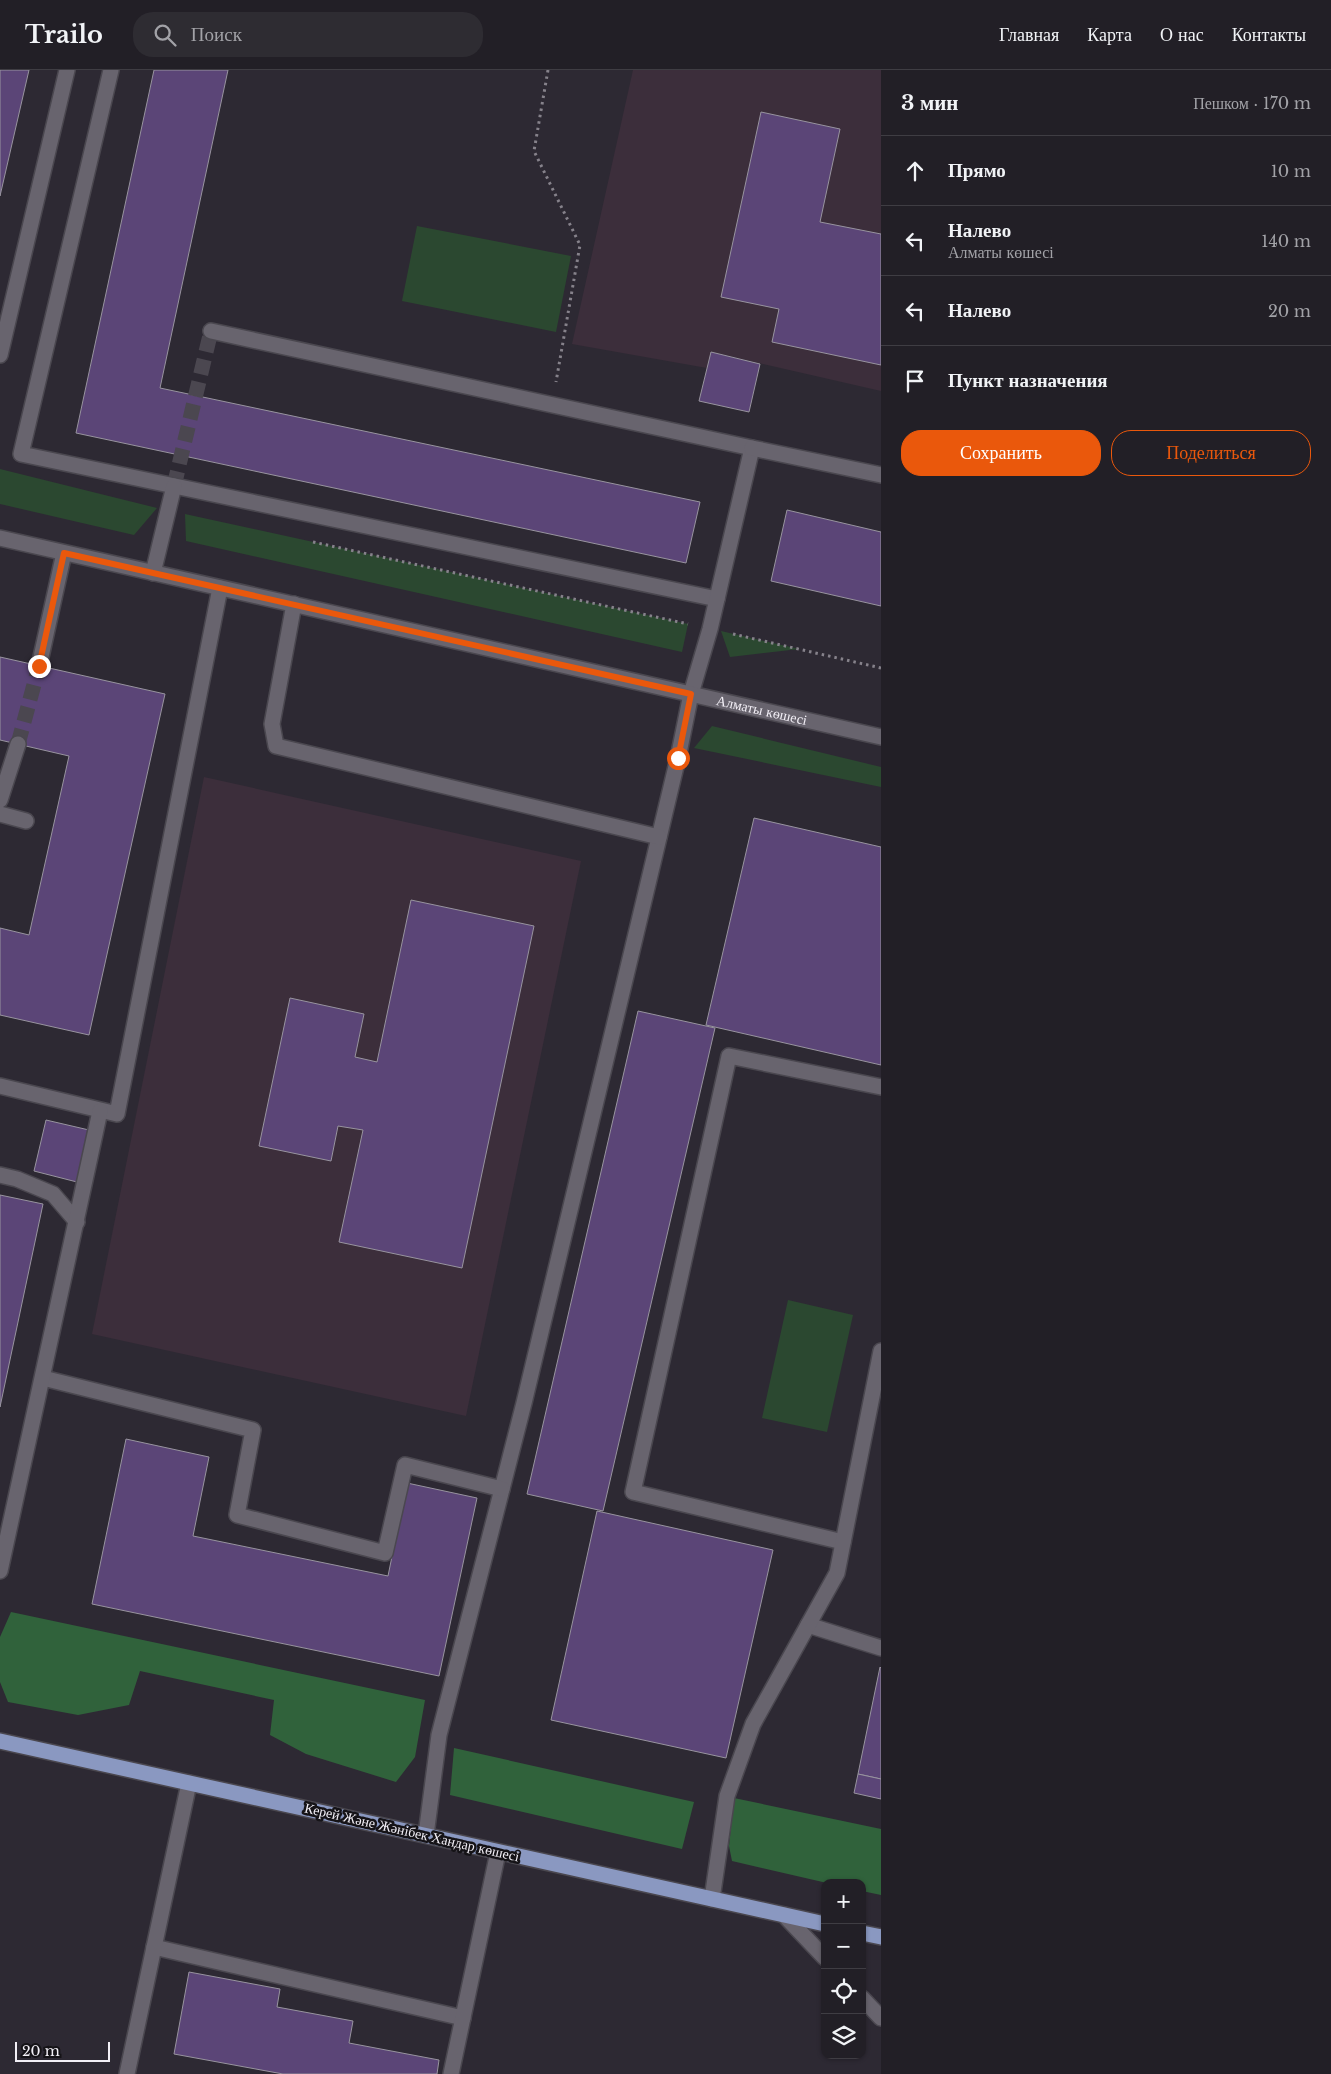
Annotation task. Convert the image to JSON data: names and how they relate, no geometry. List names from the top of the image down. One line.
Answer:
{"streets":{"main road":["Керей Және Жәнібек Хандар көшесі"],"street":["Алматы көшесі"]},"scale_bar":"20 m","page":{"header":"Trailo","search":"Поиск","nav":["Главная","Карта","О нас","Контакты"],"heading":["3 мин","Пешком · 170 m"],"list":[["Прямо","10 m"],["Налево","Алматы көшесі","140 m"],["Налево","20 m"],"Пункт назначения"],"buttons":["Сохранить","Поделиться"],"map_buttons":["+","−"],"scale":"20 m"}}
